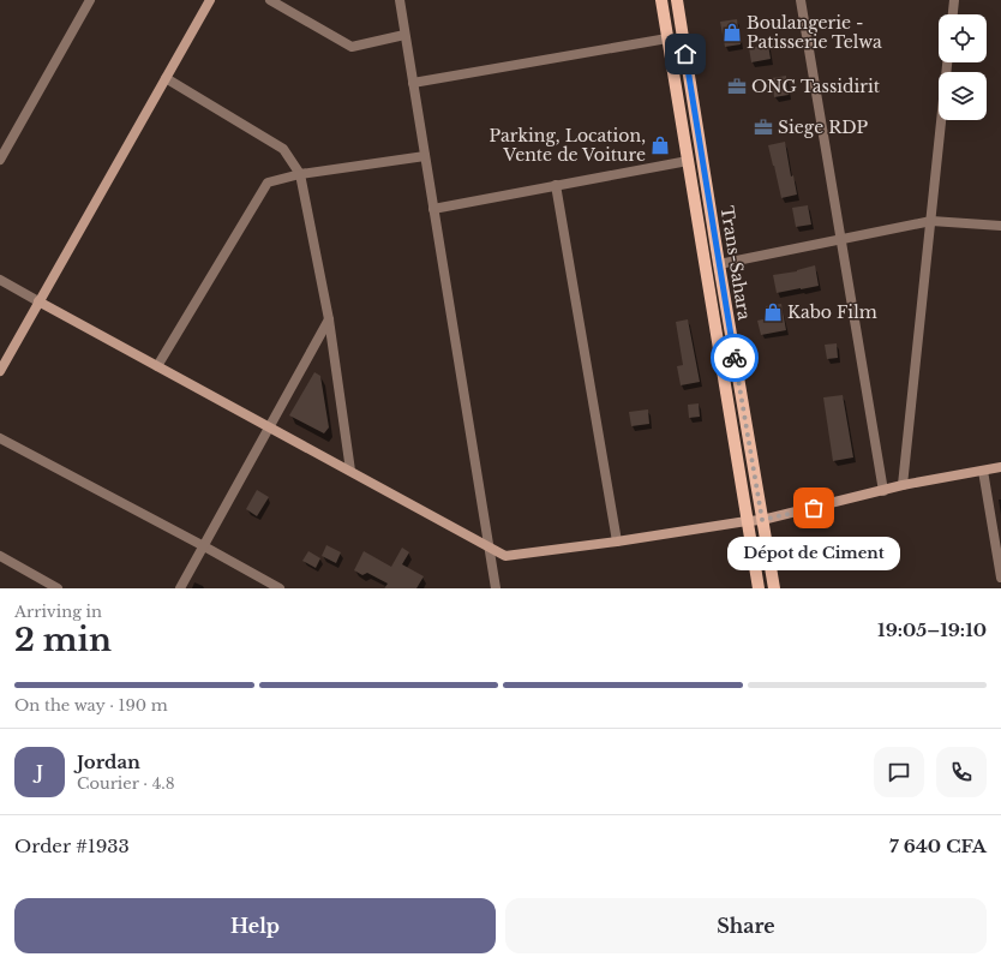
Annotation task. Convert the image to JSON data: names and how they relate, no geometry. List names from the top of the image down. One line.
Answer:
{"streets":{"main road":["Trans-Sahara"]},"places":{"shop":["Boulangerie - Patisserie Telwa","Parking, Location, Vente de Voiture","Kabo Film"],"office":["ONG Tassidirit","Siege RDP"],"other":["Dépot de Ciment"]},"page":{"bubble":"Dépot de Ciment","heading":["2 min","Arriving in","19:05–19:10"],"panel":["Jordan","Courier · 4.8","Order #1933","7 640 CFA"],"bar":"On the way · 190 m","round":"J","buttons":["Help","Share"]}}
